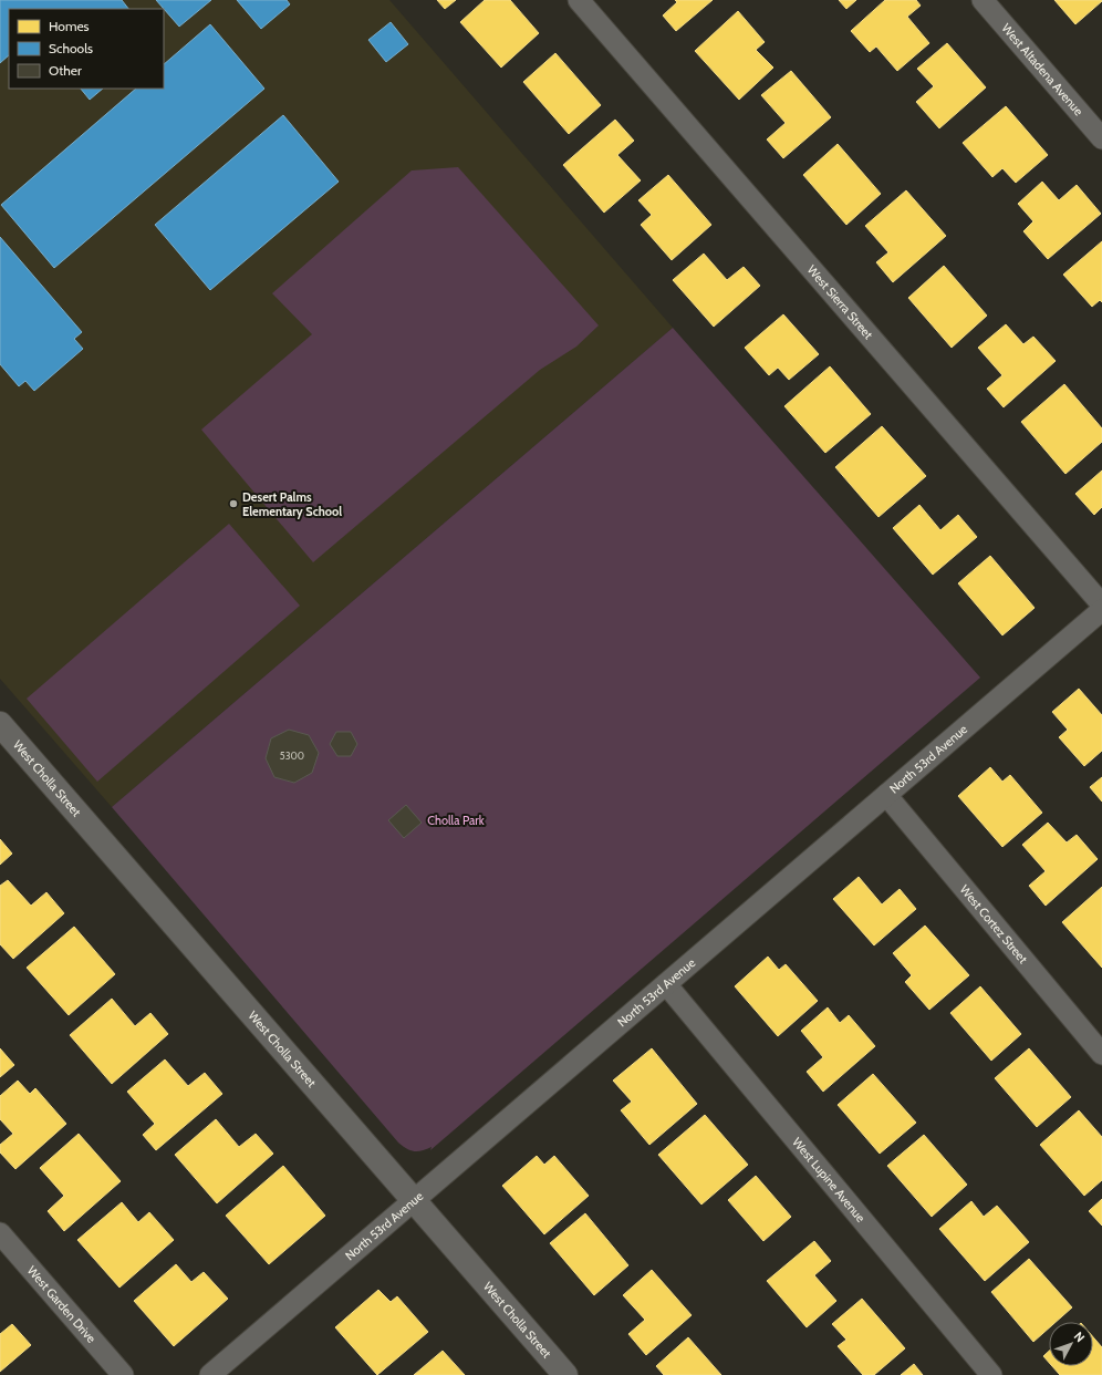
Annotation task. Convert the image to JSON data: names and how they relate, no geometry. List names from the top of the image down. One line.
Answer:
{"streets":{"street":["West Altadena Avenue","West Sierra Street","North 53rd Avenue","West Cholla Street","West Cortez Street","West Lupine Avenue","West Garden Drive"]},"crossings":[["North 53rd Avenue","West Cholla Street"],["North 53rd Avenue","West Cortez Street"],["North 53rd Avenue","West Lupine Avenue"]],"parks":["Cholla Park"],"places":["Desert Palms Elementary School"],"house_numbers":["5300"],"legend":["Homes","Schools","Other"],"north":"top right"}
